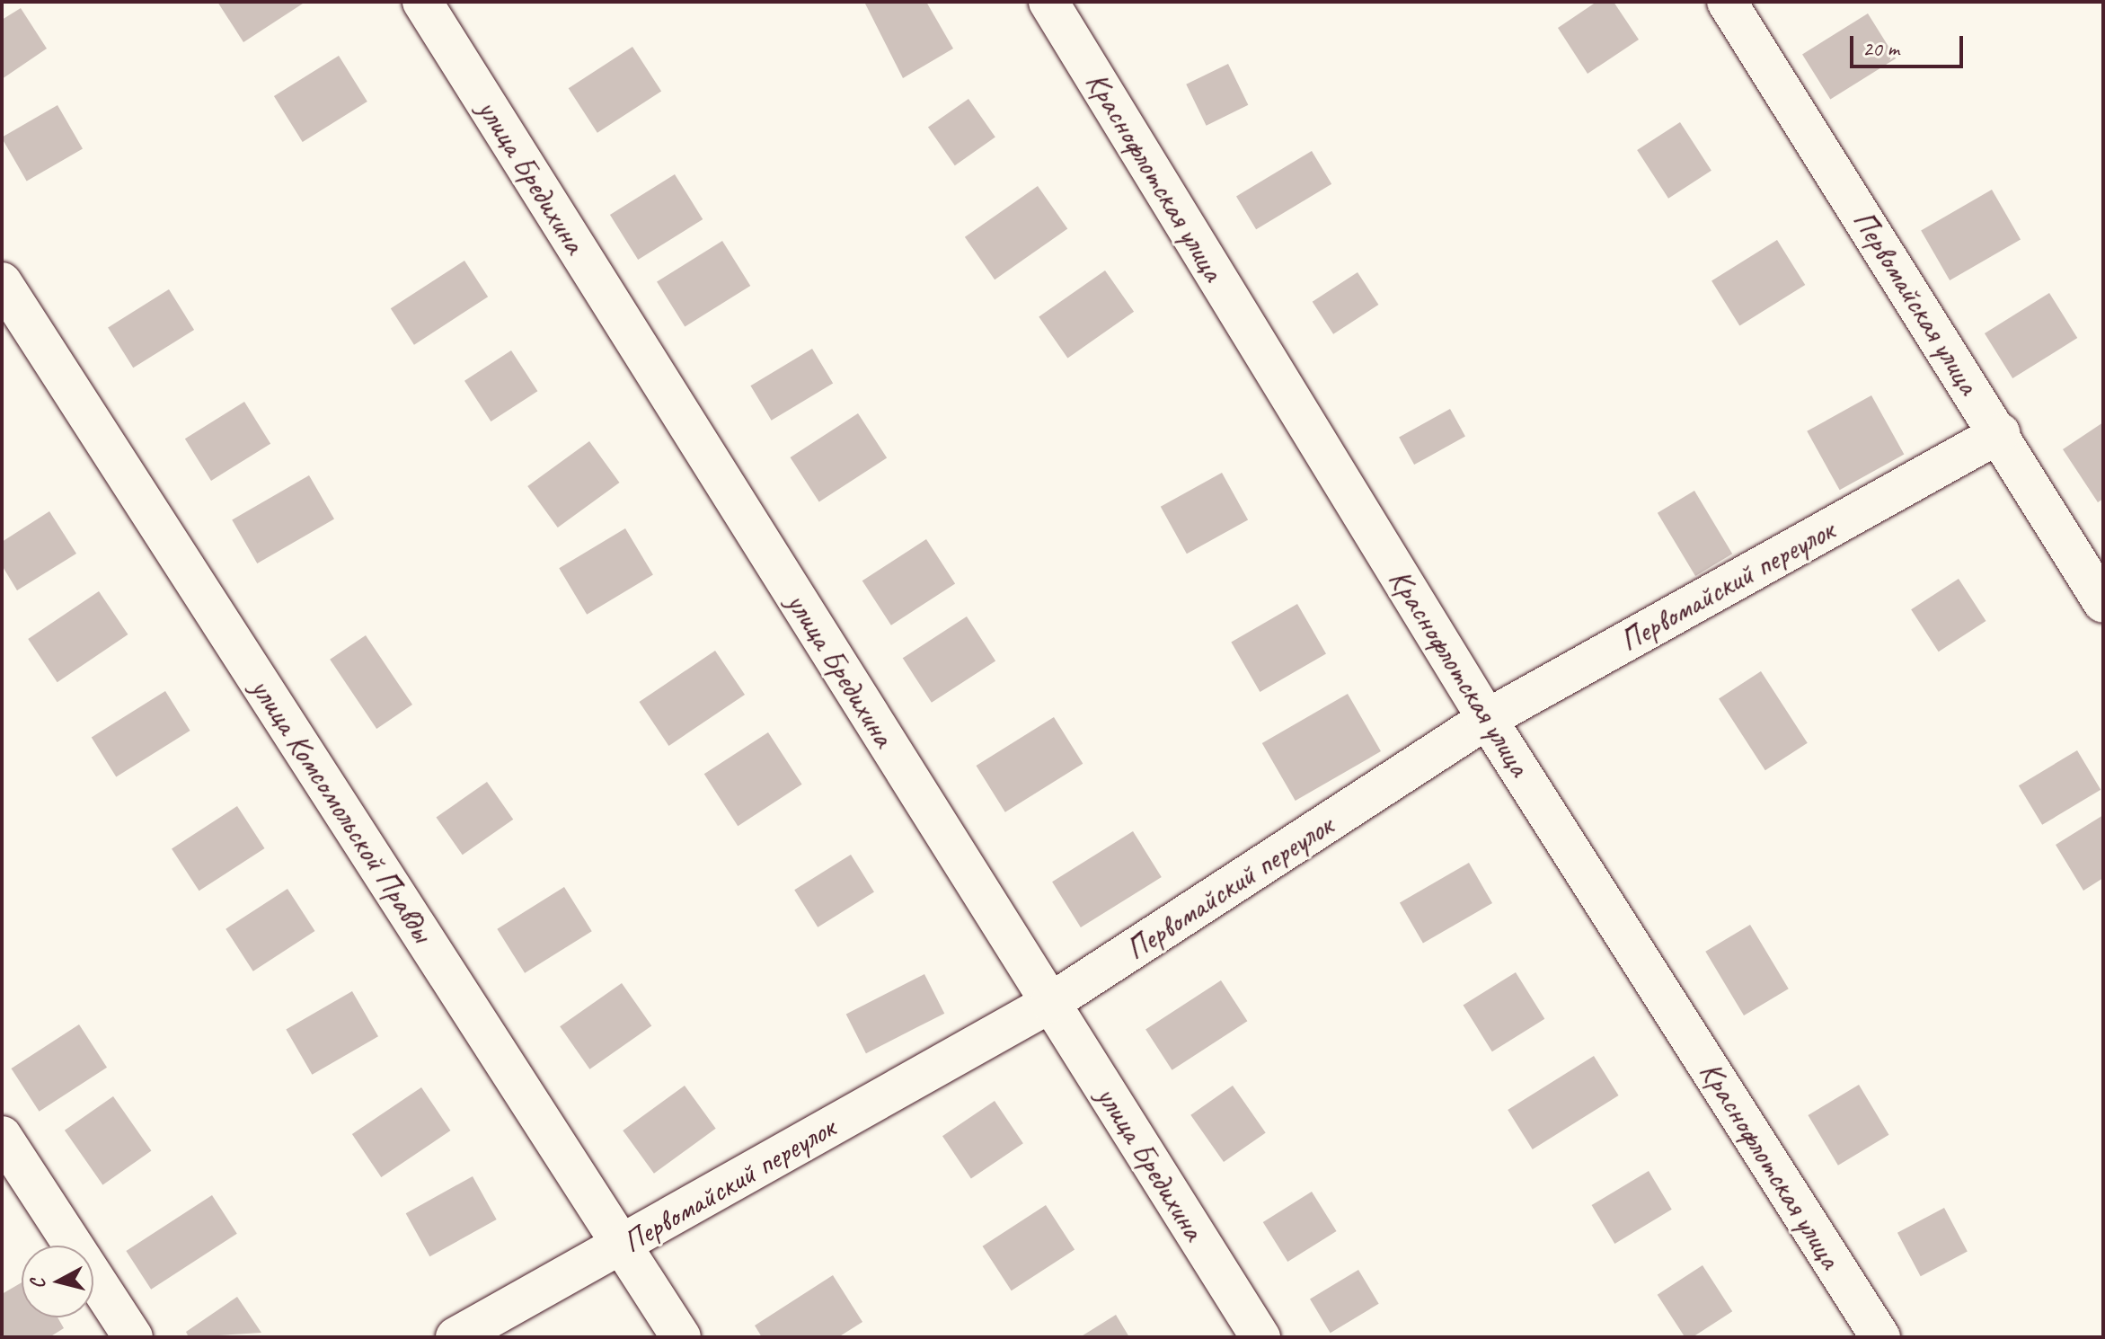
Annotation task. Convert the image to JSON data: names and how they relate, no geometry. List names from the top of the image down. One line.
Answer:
{"streets":{"street":["улица Бредихина","Краснофлотская улица","Первомайская улица","Первомайский переулок","улица Комсомольской Правды"]},"crossings":[["улица Бредихина","Первомайский переулок"],["Краснофлотская улица","Первомайский переулок"],["Первомайская улица","Первомайский переулок"],["Первомайский переулок","улица Комсомольской Правды"]],"scale_bar":"20 m","north":"left"}
